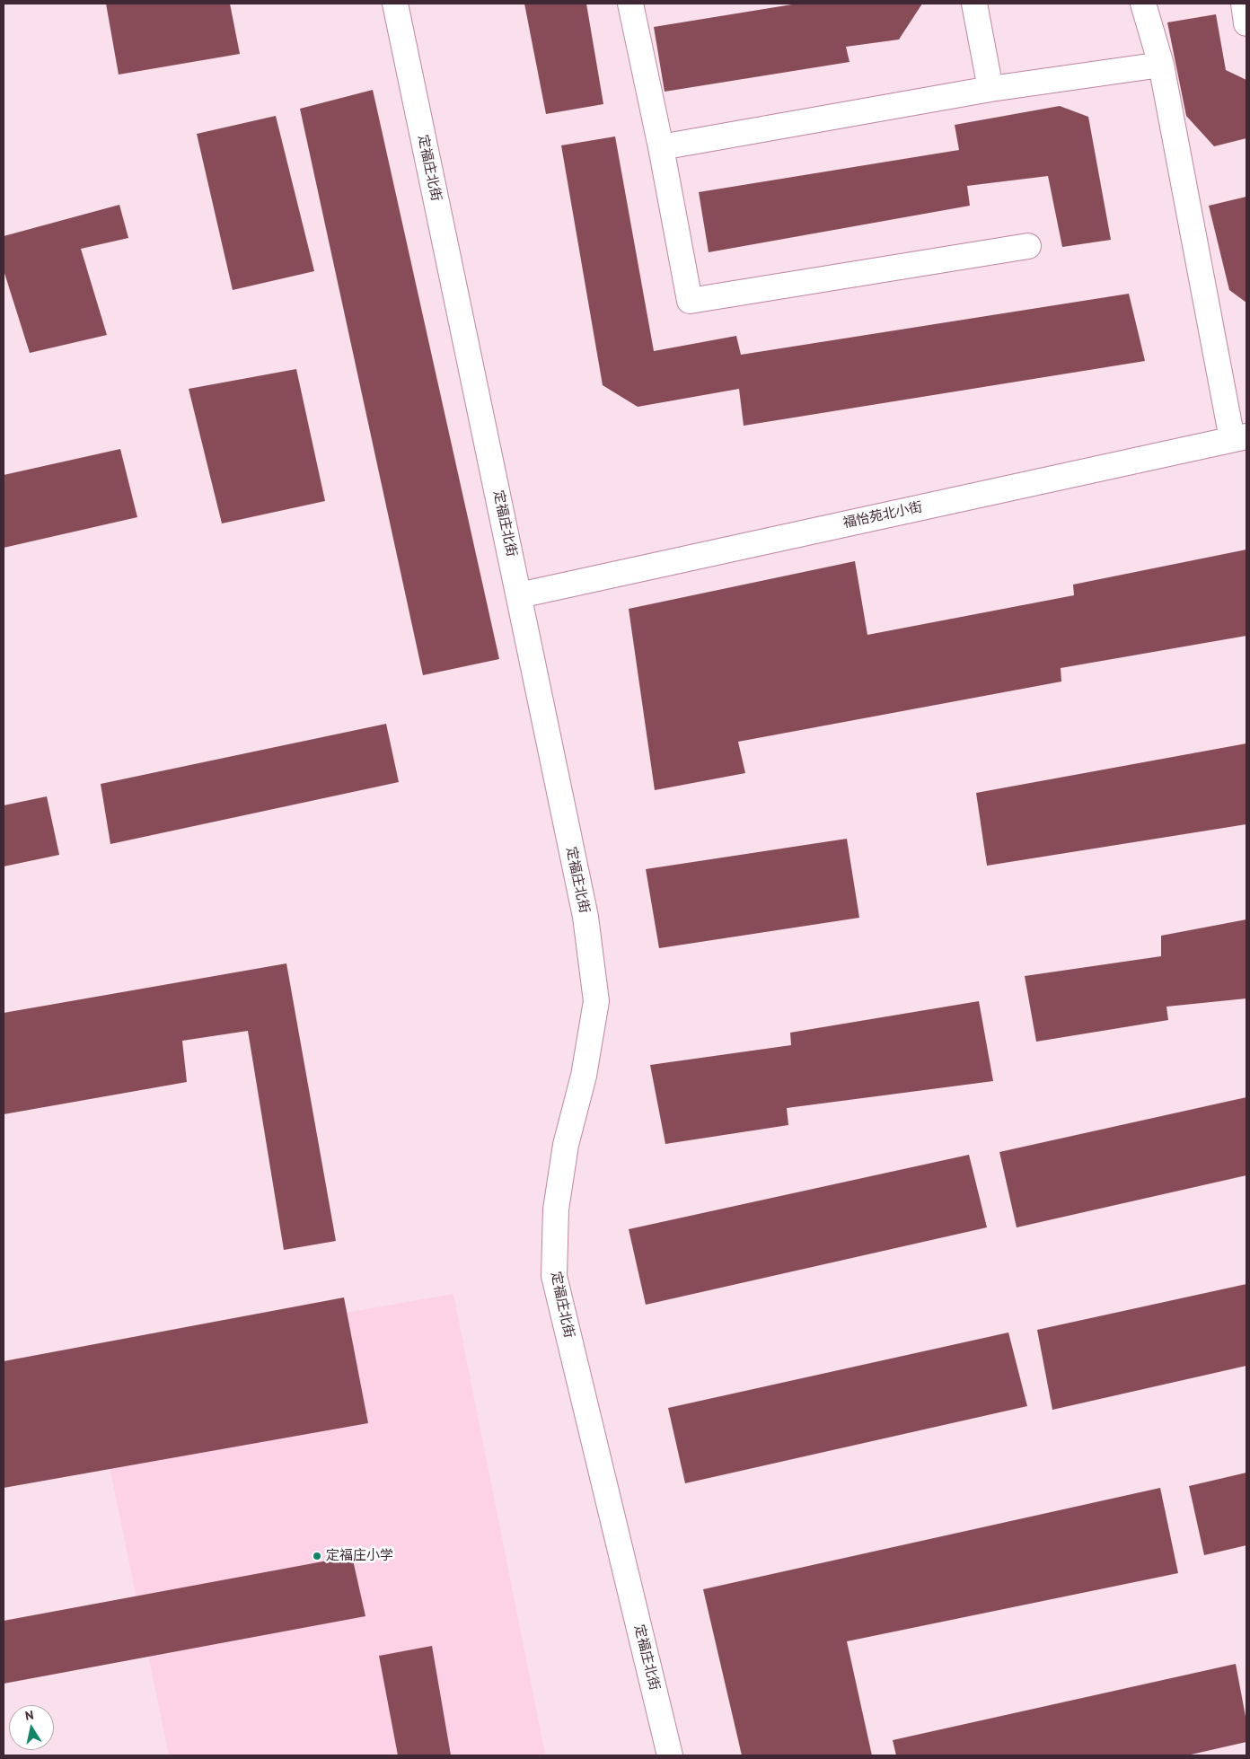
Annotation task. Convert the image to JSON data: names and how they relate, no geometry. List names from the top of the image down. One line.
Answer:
{"streets":{"street":["定福庄北街","福怡苑北小街"]},"crossings":[["定福庄北街","福怡苑北小街"]],"places":["定福庄小学"],"north":"top"}
